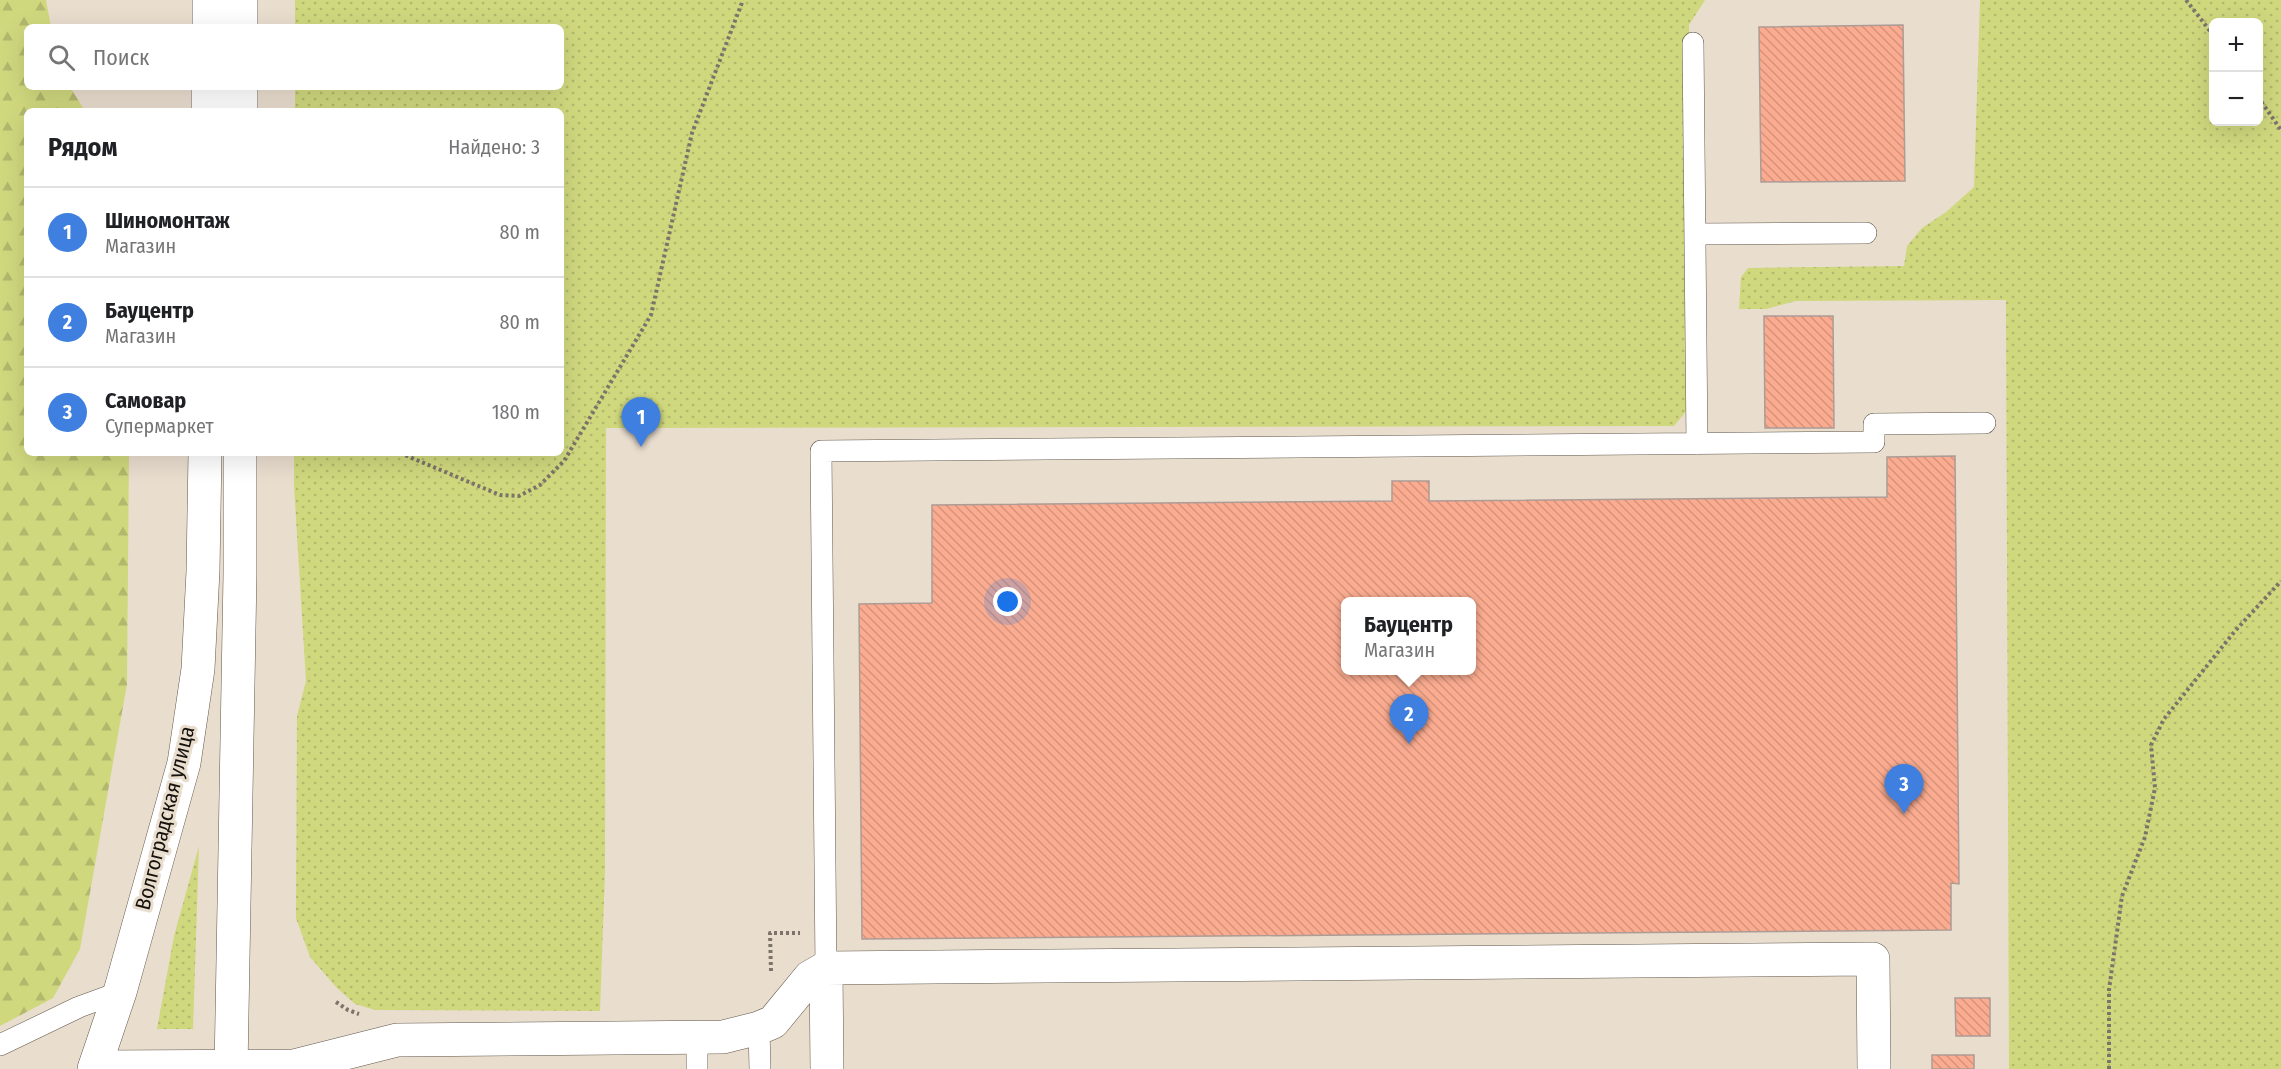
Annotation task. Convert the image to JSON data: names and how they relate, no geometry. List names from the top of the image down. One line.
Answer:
{"streets":{"street":["Волгоградская улица"]},"page":{"map_buttons":["+","−"],"search":"Поиск","heading":["Рядом","Найдено: 3"],"list":[{"mark":"1","name":"Шиномонтаж","note":"Магазин","value":"80 m"},{"mark":"2","name":"Бауцентр","note":"Магазин","value":"80 m"},{"mark":"3","name":"Самовар","note":"Супермаркет","value":"180 m"}],"pins":["1","2","3"],"popup":["Бауцентр","Магазин"]}}
